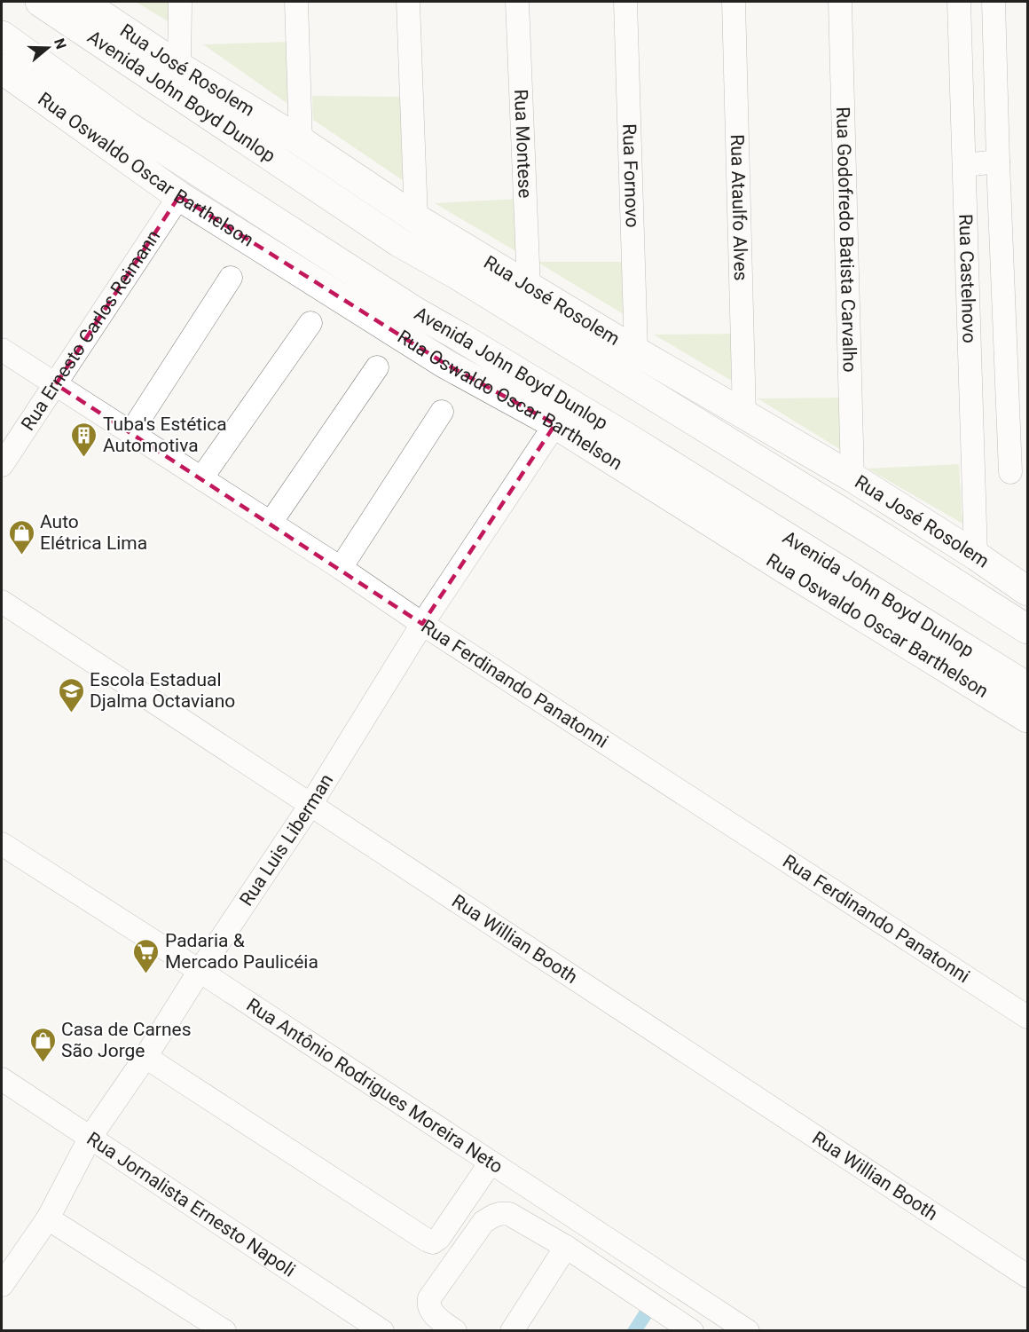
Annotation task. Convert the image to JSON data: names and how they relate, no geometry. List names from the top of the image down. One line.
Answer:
{"streets":{"main road":["Rua José Rosolem","Avenida John Boyd Dunlop","Rua Oswaldo Oscar Barthelson"],"street":["Rua Montese","Rua Fornovo","Rua Ataulfo Alves","Rua Godofredo Batista Carvalho","Rua Castelnovo","Rua Ernesto Carlos Reimann","Rua Ferdinando Panatonni","Rua Luis Liberman","Rua Willian Booth","Rua Antônio Rodrigues Moreira Neto","Rua Jornalista Ernesto Napoli"]},"crossings":[["Rua José Rosolem","Rua Montese"],["Rua José Rosolem","Rua Fornovo"],["Rua José Rosolem","Rua Ataulfo Alves"],["Rua José Rosolem","Rua Godofredo Batista Carvalho"],["Rua José Rosolem","Rua Castelnovo"],["Rua Oswaldo Oscar Barthelson","Rua Ernesto Carlos Reimann"],["Rua Oswaldo Oscar Barthelson","Rua Luis Liberman"],["Rua Ernesto Carlos Reimann","Rua Ferdinando Panatonni"],["Rua Ferdinando Panatonni","Rua Luis Liberman"],["Rua Luis Liberman","Rua Willian Booth"],["Rua Luis Liberman","Rua Antônio Rodrigues Moreira Neto"],["Rua Luis Liberman","Rua Jornalista Ernesto Napoli"]],"places":{"building":["Tuba's Estética Automotiva"],"shop":["Auto Elétrica Lima","Casa de Carnes São Jorge"],"school or university":["Escola Estadual Djalma Octaviano"],"supermarket":["Padaria & Mercado Paulicéia"]},"north":"right"}
